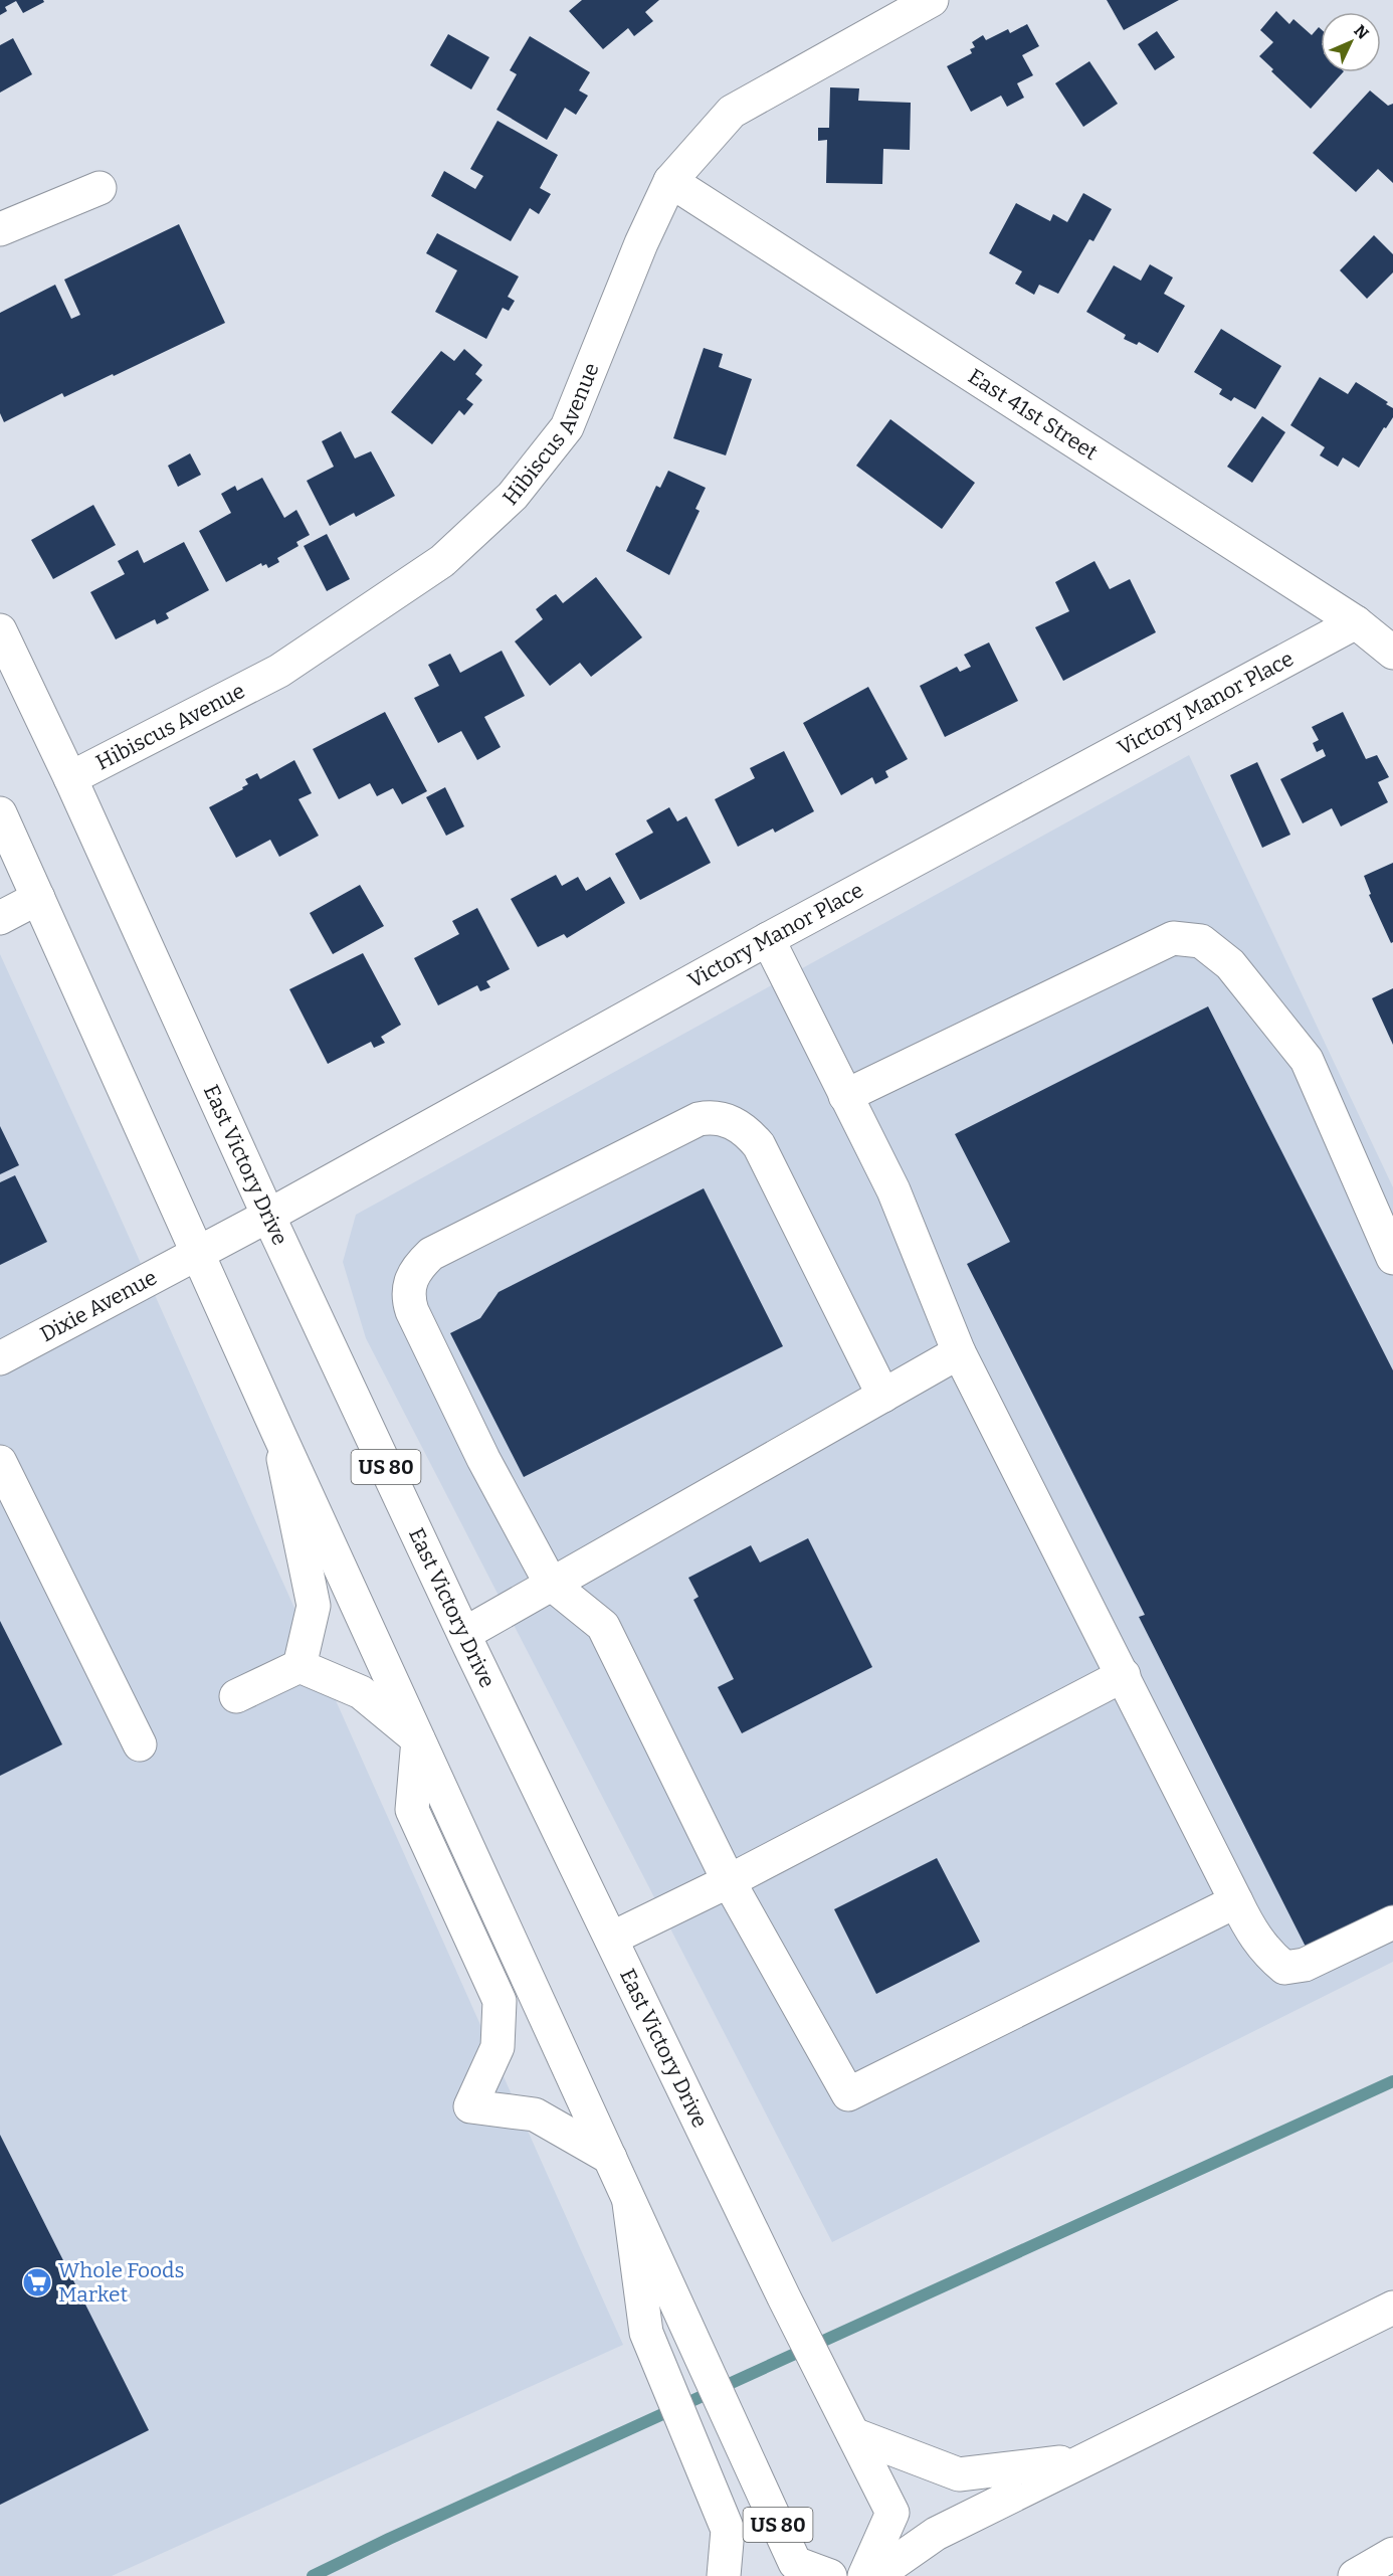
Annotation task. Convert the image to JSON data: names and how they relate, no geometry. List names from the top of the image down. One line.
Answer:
{"streets":{"main road":["East 41st Street","Hibiscus Avenue","Victory Manor Place","East Victory Drive","Dixie Avenue","US 80"]},"crossings":[["East 41st Street","Hibiscus Avenue"],["East 41st Street","Victory Manor Place"],["Hibiscus Avenue","East Victory Drive"],["Victory Manor Place","East Victory Drive"],["Victory Manor Place","Dixie Avenue"],["Victory Manor Place","US 80"],["Dixie Avenue","US 80"]],"places":{"supermarket":["Whole Foods Market"]},"north":"top right"}
